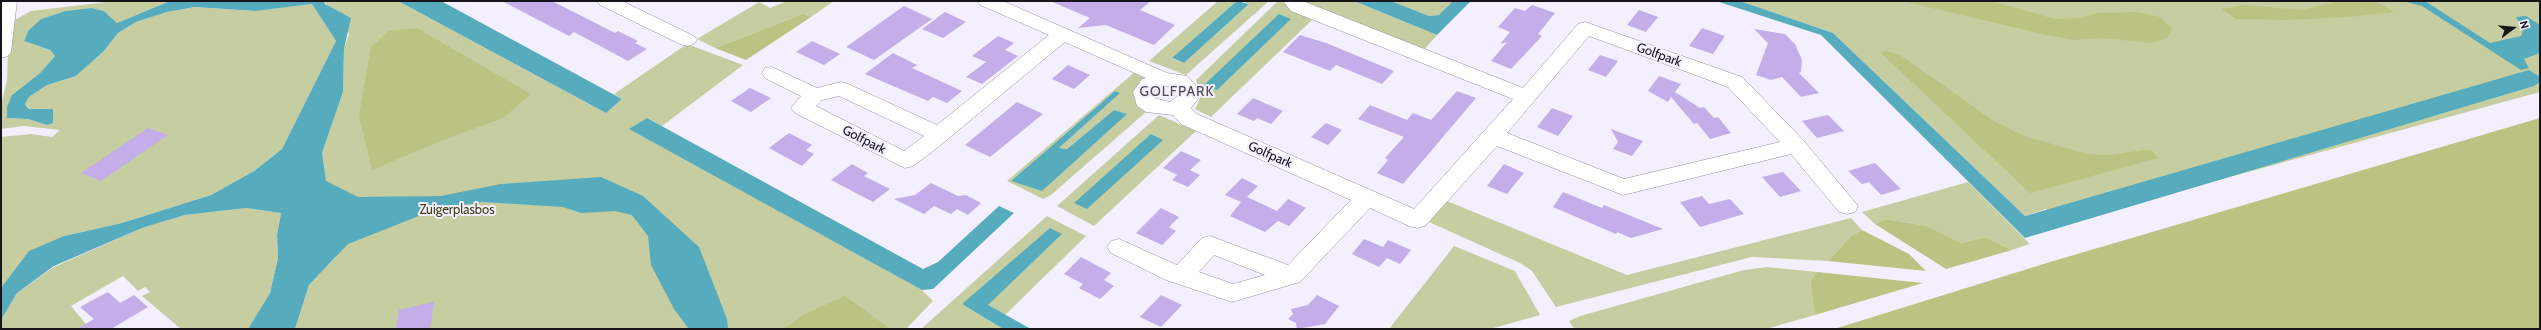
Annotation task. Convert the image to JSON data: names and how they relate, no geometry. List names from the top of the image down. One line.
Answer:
{"streets":{"street":["Golfpark"]},"districts":["GOLFPARK"],"parks":["Zuigerplasbos"],"north":"right"}
